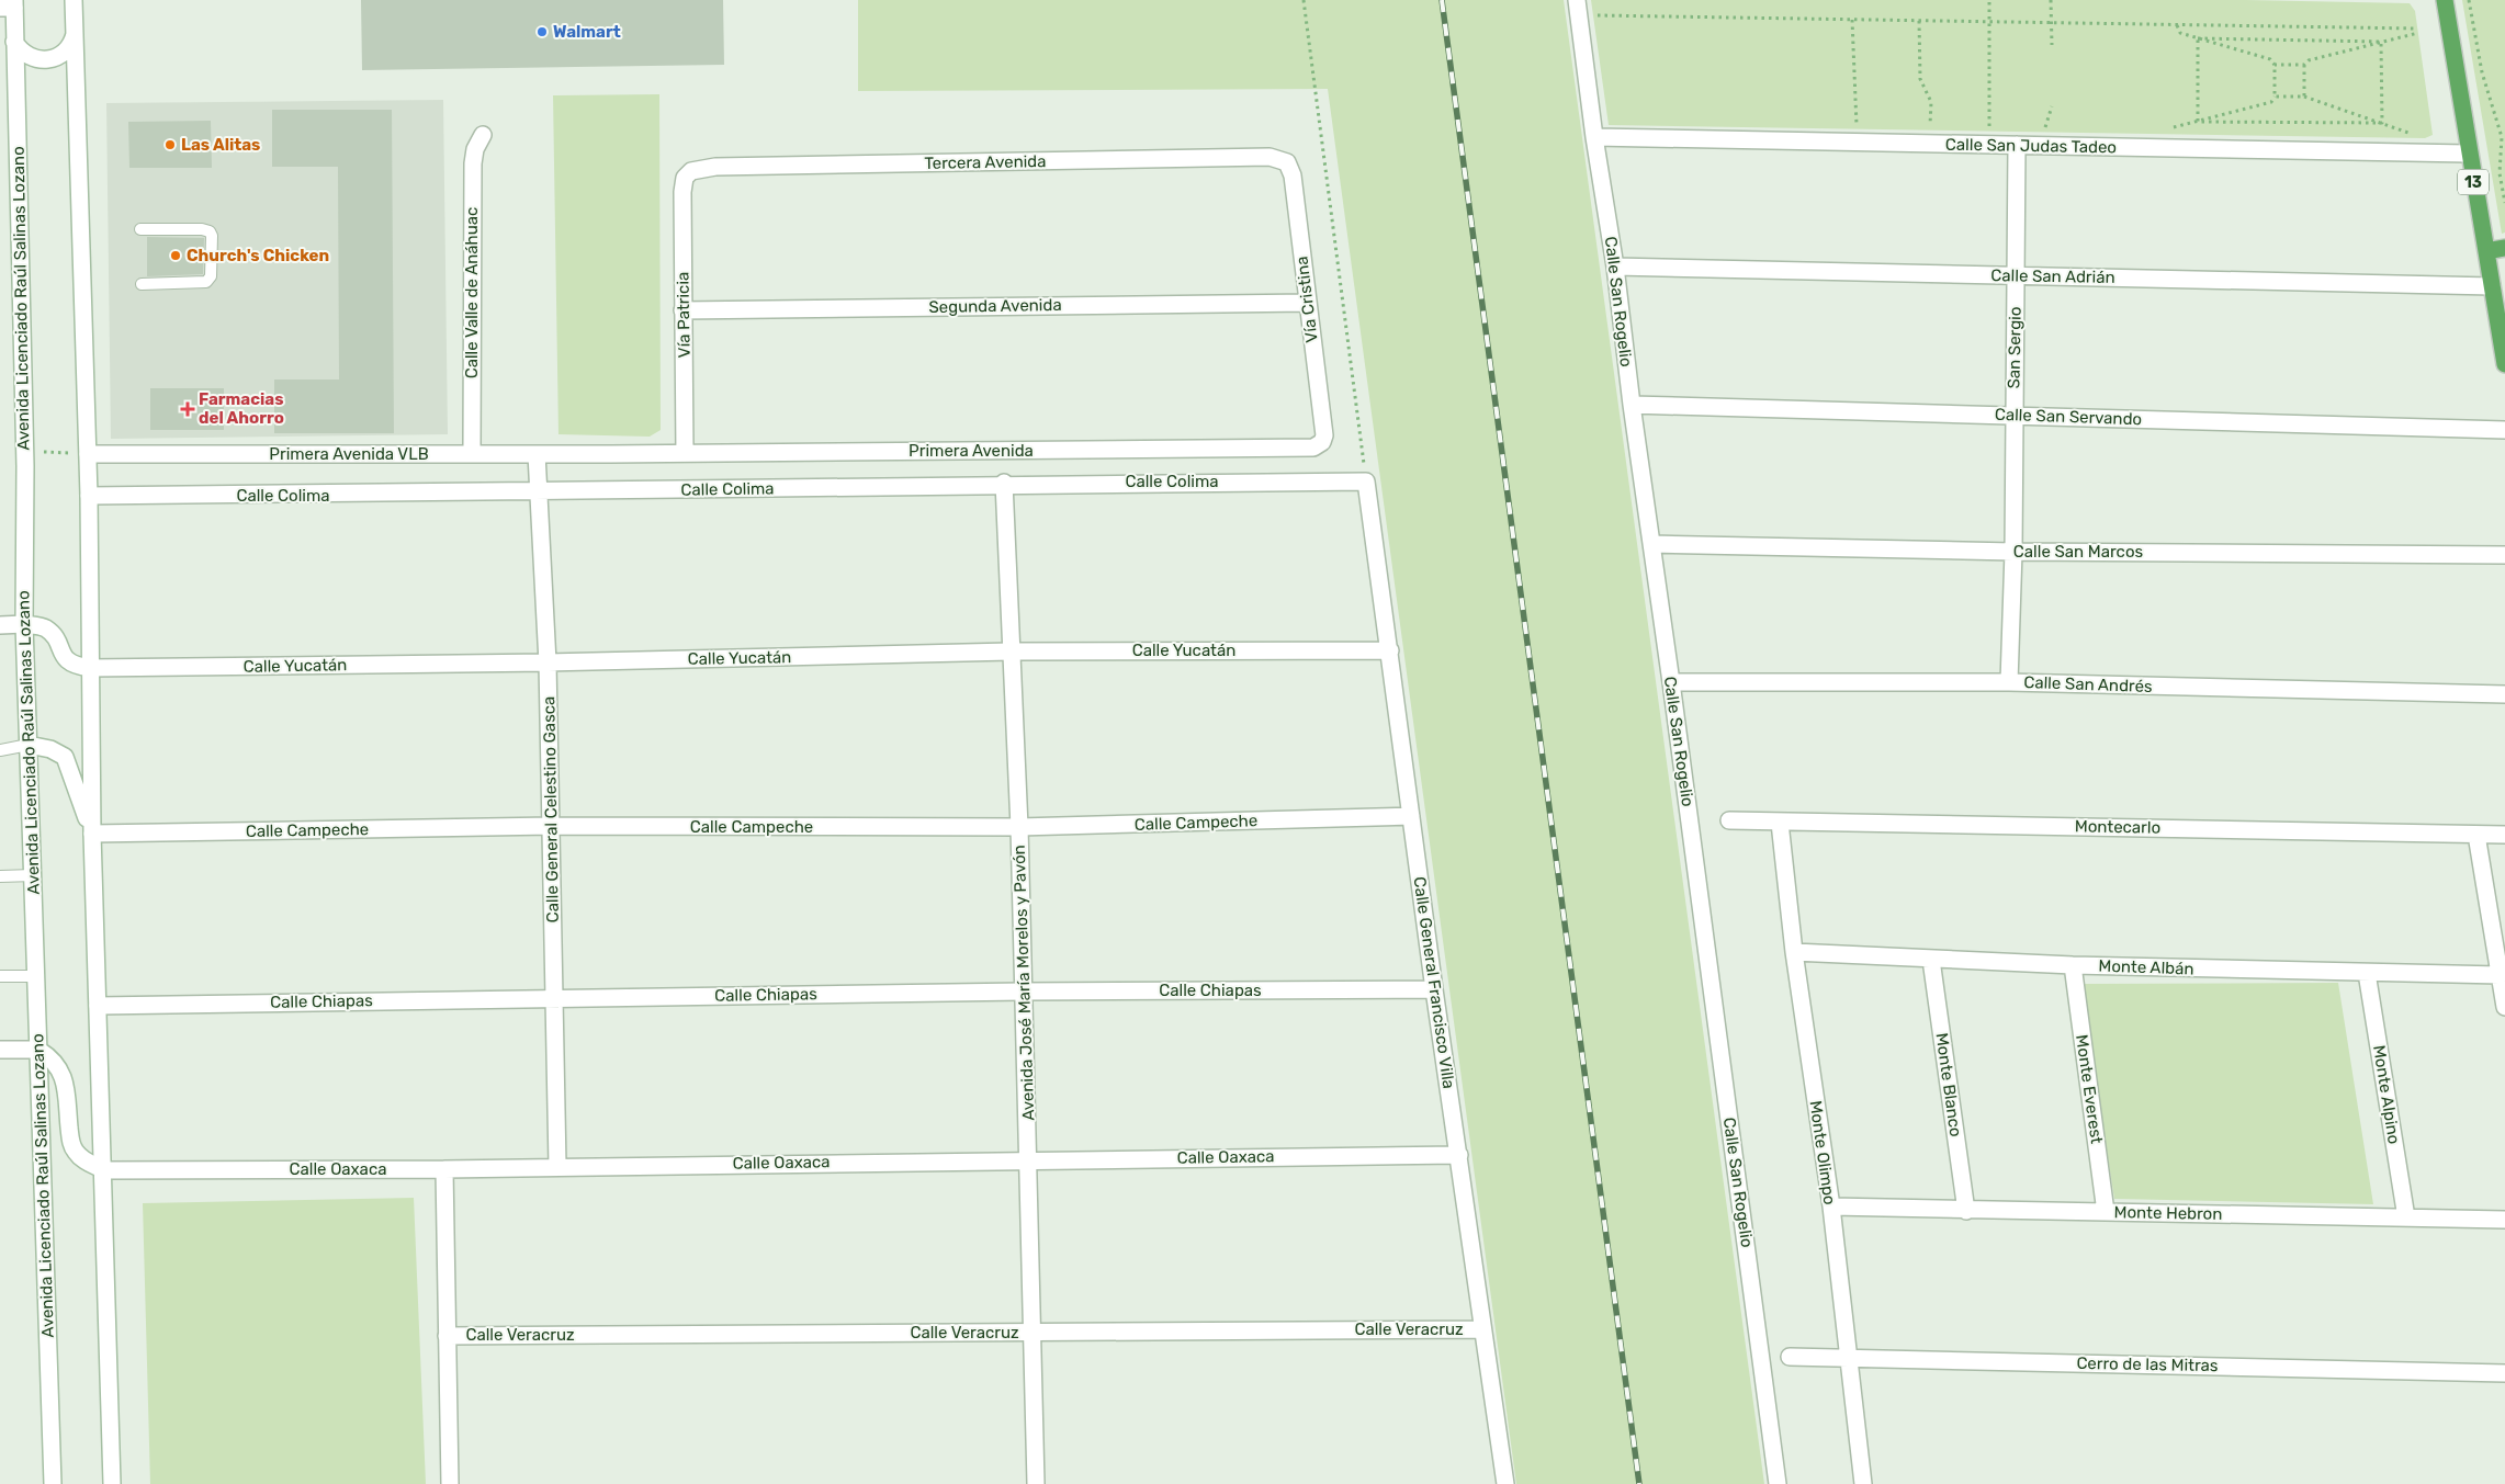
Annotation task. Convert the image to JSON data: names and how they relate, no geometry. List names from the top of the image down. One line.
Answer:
{"streets":{"main road":["13"],"street":["Calle San Judas Tadeo","Tercera Avenida","Calle San Adrián","Calle Valle de Anáhuac","Avenida Licenciado Raúl Salinas Lozano","Vía Cristina","Calle San Rogelio","Segunda Avenida","Vía Patricia","San Sergio","Calle San Servando","Primera Avenida","Primera Avenida VLB","Calle Colima","Calle San Marcos","Calle Yucatán","Calle San Andrés","Calle General Celestino Gasca","Calle Campeche","Montecarlo","Monte Albán","Avenida José María Morelos y Pavón","Calle General Francisco Villa","Calle Chiapas","Monte Blanco","Monte Everest","Monte Alpino","Monte Olimpo","Calle Oaxaca","Monte Hebron","Calle Veracruz","Cerro de las Mitras"]},"crossings":[["Calle San Judas Tadeo","13"],["Calle San Judas Tadeo","Calle San Rogelio"],["Calle San Judas Tadeo","San Sergio"],["Tercera Avenida","Vía Cristina"],["Tercera Avenida","Vía Patricia"],["13","Calle San Adrián"],["Calle San Adrián","Calle San Rogelio"],["Calle San Adrián","San Sergio"],["Calle Valle de Anáhuac","Primera Avenida VLB"],["Vía Cristina","Segunda Avenida"],["Vía Cristina","Primera Avenida"],["Calle San Rogelio","Calle San Servando"],["Calle San Rogelio","Calle San Marcos"],["Calle San Rogelio","Calle San Andrés"],["Segunda Avenida","Vía Patricia"],["Vía Patricia","Primera Avenida"],["San Sergio","Calle San Servando"],["San Sergio","Calle San Marcos"],["San Sergio","Calle San Andrés"],["Primera Avenida","Primera Avenida VLB"],["Primera Avenida VLB","Calle General Celestino Gasca"],["Calle Colima","Calle General Celestino Gasca"],["Calle Colima","Avenida José María Morelos y Pavón"],["Calle Colima","Calle General Francisco Villa"],["Calle Yucatán","Calle General Celestino Gasca"],["Calle Yucatán","Avenida José María Morelos y Pavón"],["Calle Yucatán","Calle General Francisco Villa"],["Calle General Celestino Gasca","Calle Campeche"],["Calle General Celestino Gasca","Calle Chiapas"],["Calle General Celestino Gasca","Calle Oaxaca"],["Calle Campeche","Avenida José María Morelos y Pavón"],["Calle Campeche","Calle General Francisco Villa"],["Montecarlo","Monte Olimpo"],["Monte Albán","Monte Blanco"],["Monte Albán","Monte Everest"],["Monte Albán","Monte Alpino"],["Monte Albán","Monte Olimpo"],["Avenida José María Morelos y Pavón","Calle Chiapas"],["Avenida José María Morelos y Pavón","Calle Oaxaca"],["Avenida José María Morelos y Pavón","Calle Veracruz"],["Calle General Francisco Villa","Calle Chiapas"],["Calle General Francisco Villa","Calle Oaxaca"],["Calle General Francisco Villa","Calle Veracruz"],["Monte Blanco","Monte Hebron"],["Monte Everest","Monte Hebron"],["Monte Alpino","Monte Hebron"],["Monte Olimpo","Monte Hebron"],["Monte Olimpo","Cerro de las Mitras"]],"places":{"other":["Walmart","Las Alitas","Church's Chicken"],"health":["Farmacias del Ahorro"]}}
